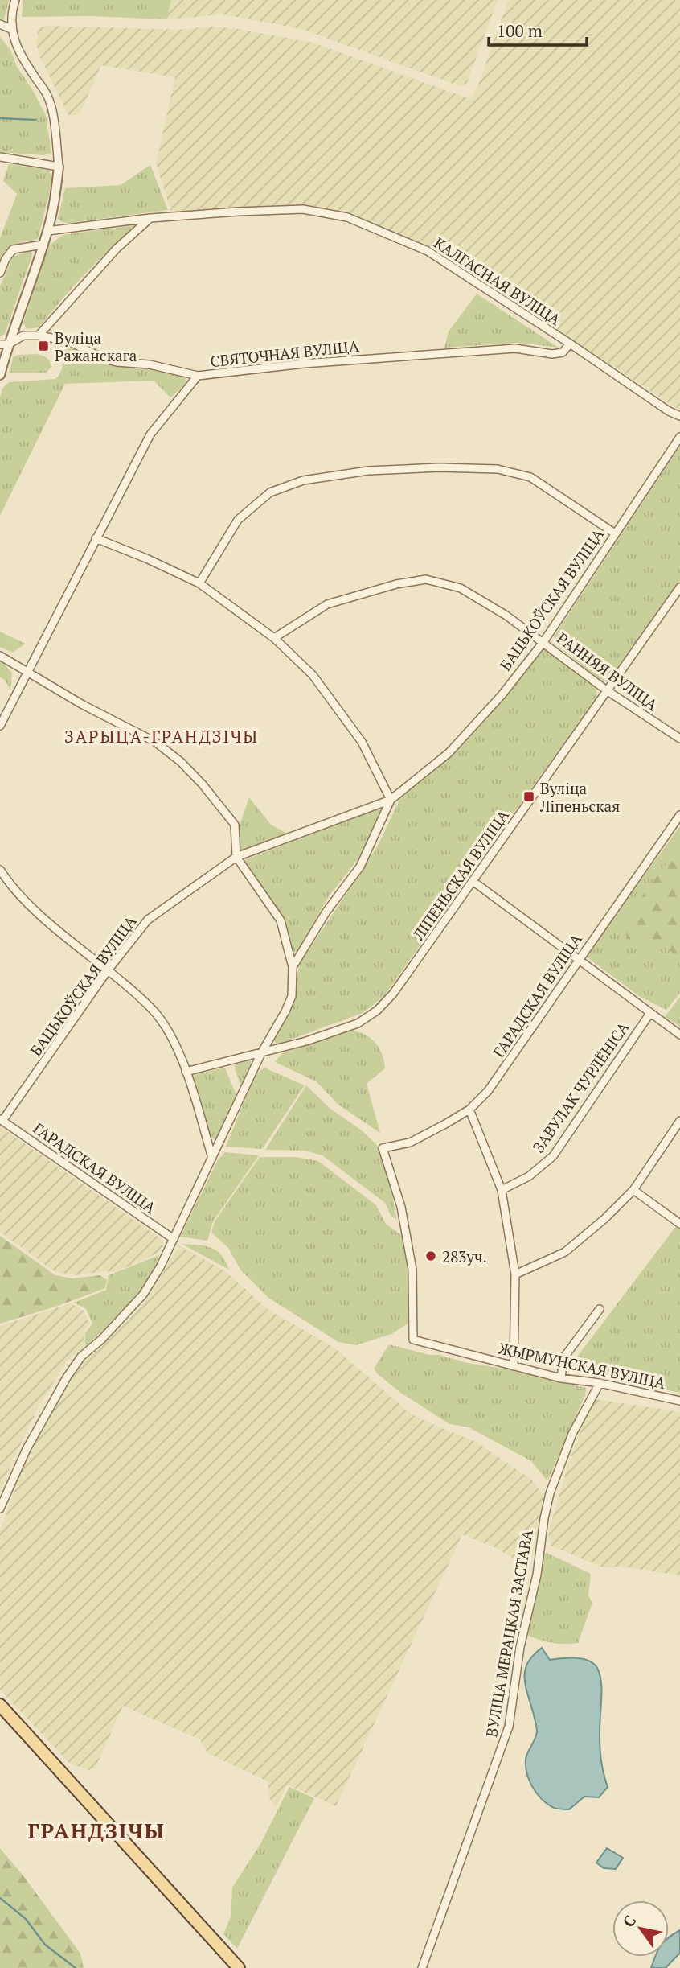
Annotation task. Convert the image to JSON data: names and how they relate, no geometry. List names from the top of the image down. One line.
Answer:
{"streets":{"street":["КАЛГАСНАЯ ВУЛІЦА","СВЯТОЧНАЯ ВУЛІЦА","БАЦЬКОЎСКАЯ ВУЛІЦА","РАННЯЯ ВУЛІЦА","ЛІПЕНЬСКАЯ ВУЛІЦА","ГАРАДСКАЯ ВУЛІЦА","ЗАВУЛАК ЧУРЛЁНІСА","ЖЫРМУНСКАЯ ВУЛІЦА","ВУЛІЦА МЕРАЦКАЯ ЗАСТАВА"]},"crossings":[["КАЛГАСНАЯ ВУЛІЦА","СВЯТОЧНАЯ ВУЛІЦА"],["БАЦЬКОЎСКАЯ ВУЛІЦА","РАННЯЯ ВУЛІЦА"],["БАЦЬКОЎСКАЯ ВУЛІЦА","ГАРАДСКАЯ ВУЛІЦА"],["РАННЯЯ ВУЛІЦА","ЛІПЕНЬСКАЯ ВУЛІЦА"],["ГАРАДСКАЯ ВУЛІЦА","ЖЫРМУНСКАЯ ВУЛІЦА"],["ЖЫРМУНСКАЯ ВУЛІЦА","ВУЛІЦА МЕРАЦКАЯ ЗАСТАВА"]],"districts":["ЗАРЫЦА-ГРАНДЗІЧЫ","ГРАНДЗІЧЫ"],"places":{"transit":["Вуліца Ражанскага","Вуліца Ліпеньская"],"other":["283уч."]},"scale_bar":"100 m","north":"top left"}
